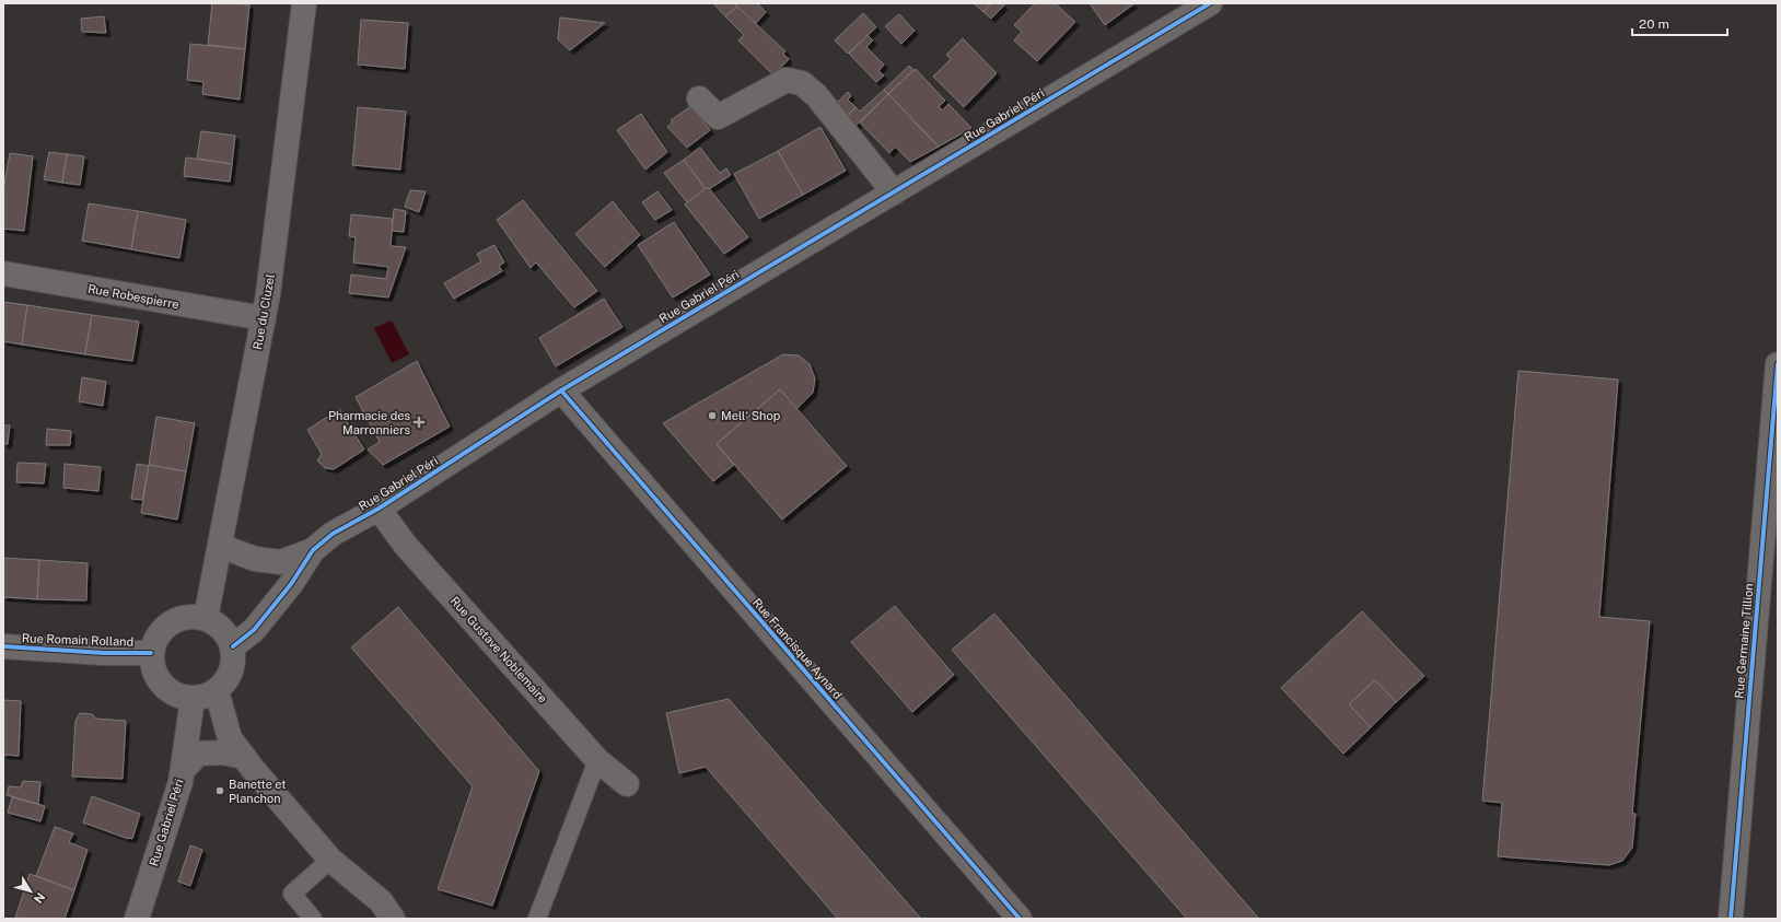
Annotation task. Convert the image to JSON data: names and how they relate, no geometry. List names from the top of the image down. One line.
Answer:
{"streets":{"street":["Rue Gabriel Péri","Rue Robespierre","Rue du Cluzel","Rue Romain Rolland","Rue Germaine Tillion","Rue Francisque Aynard","Rue Gustave Noblemaire"]},"crossings":[["Rue Gabriel Péri","Rue du Cluzel"],["Rue Gabriel Péri","Rue Romain Rolland"],["Rue Gabriel Péri","Rue Francisque Aynard"],["Rue Gabriel Péri","Rue Gustave Noblemaire"],["Rue Robespierre","Rue du Cluzel"],["Rue du Cluzel","Rue Romain Rolland"]],"places":{"other":["Mell‘ Shop","Banette et Planchon"],"health":["Pharmacie des Marronniers"]},"scale_bar":"20 m","north":"bottom right"}
